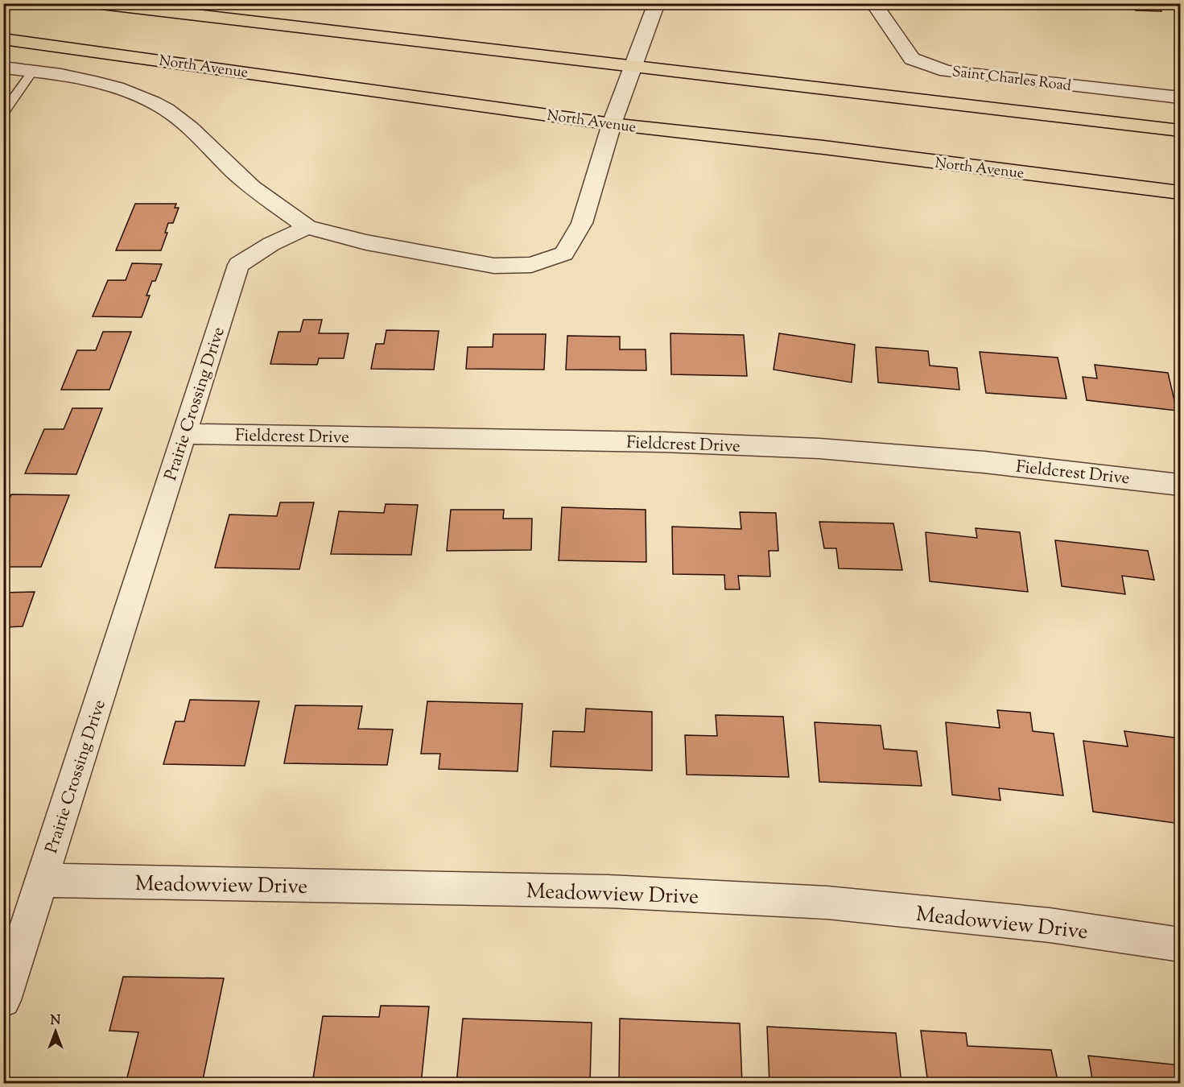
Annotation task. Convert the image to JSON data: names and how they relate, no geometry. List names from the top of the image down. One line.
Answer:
{"streets":{"main road":["North Avenue"],"street":["Saint Charles Road","Prairie Crossing Drive","Fieldcrest Drive","Meadowview Drive"]},"crossings":[["Prairie Crossing Drive","Fieldcrest Drive"],["Prairie Crossing Drive","Meadowview Drive"]],"north":"top"}
